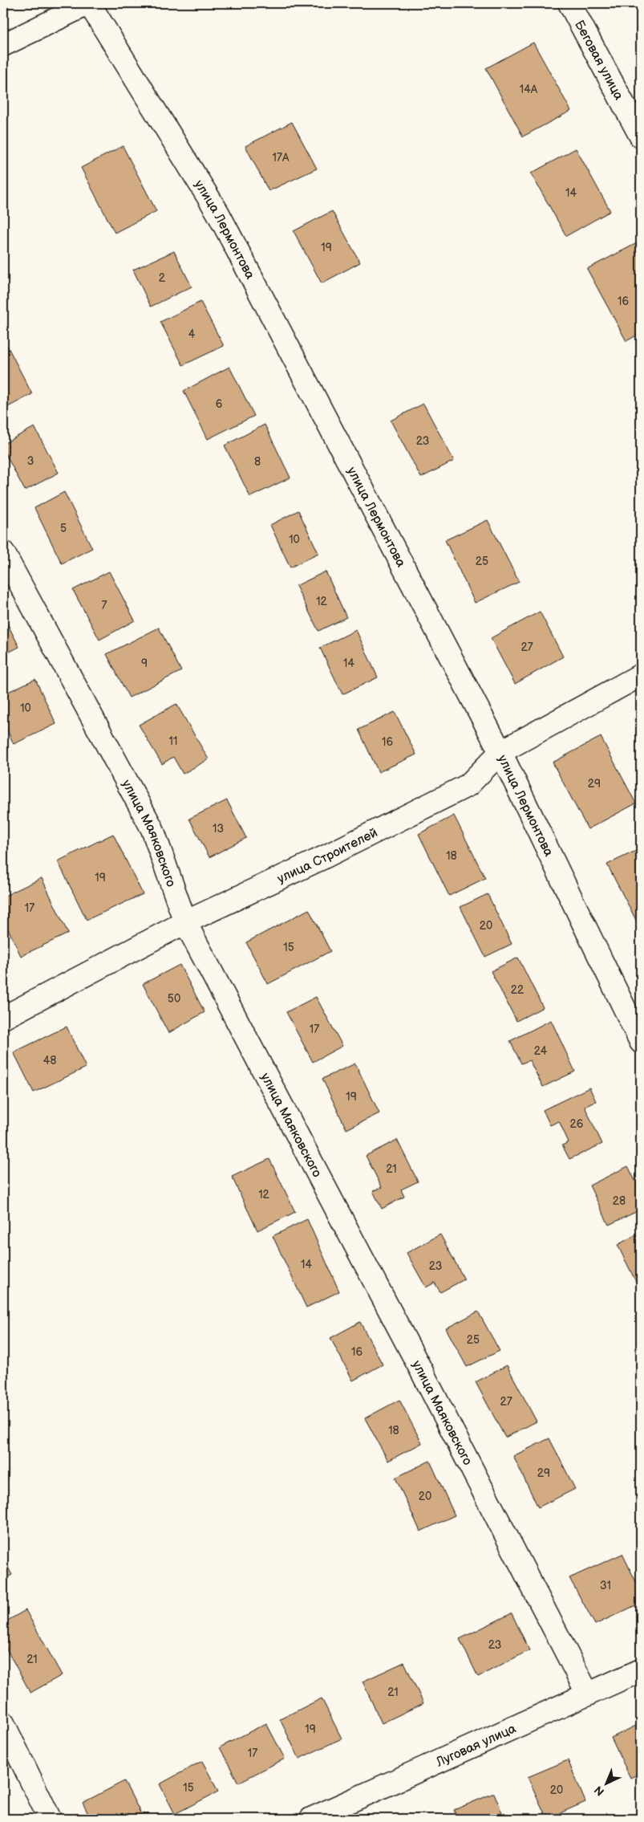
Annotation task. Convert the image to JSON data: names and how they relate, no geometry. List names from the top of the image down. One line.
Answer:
{"streets":{"street":["Беговая улица","улица Лермонтова","улица Маяковского","улица Строителей","Луговая улица"]},"crossings":[["улица Лермонтова","улица Строителей"],["улица Маяковского","улица Строителей"],["улица Маяковского","Луговая улица"]],"house_numbers":["14А","17А","14","19","2","16","4","6","23","3","8","5","10","25","12","7","27","9","14","10","11","16","29","13","18","19","17","20","15","22","50","17","24","48","19","26","21","12","28","14","23","25","16","27","18","29","20","31","23","21","21","19","17","15","20"],"north":"bottom left"}
